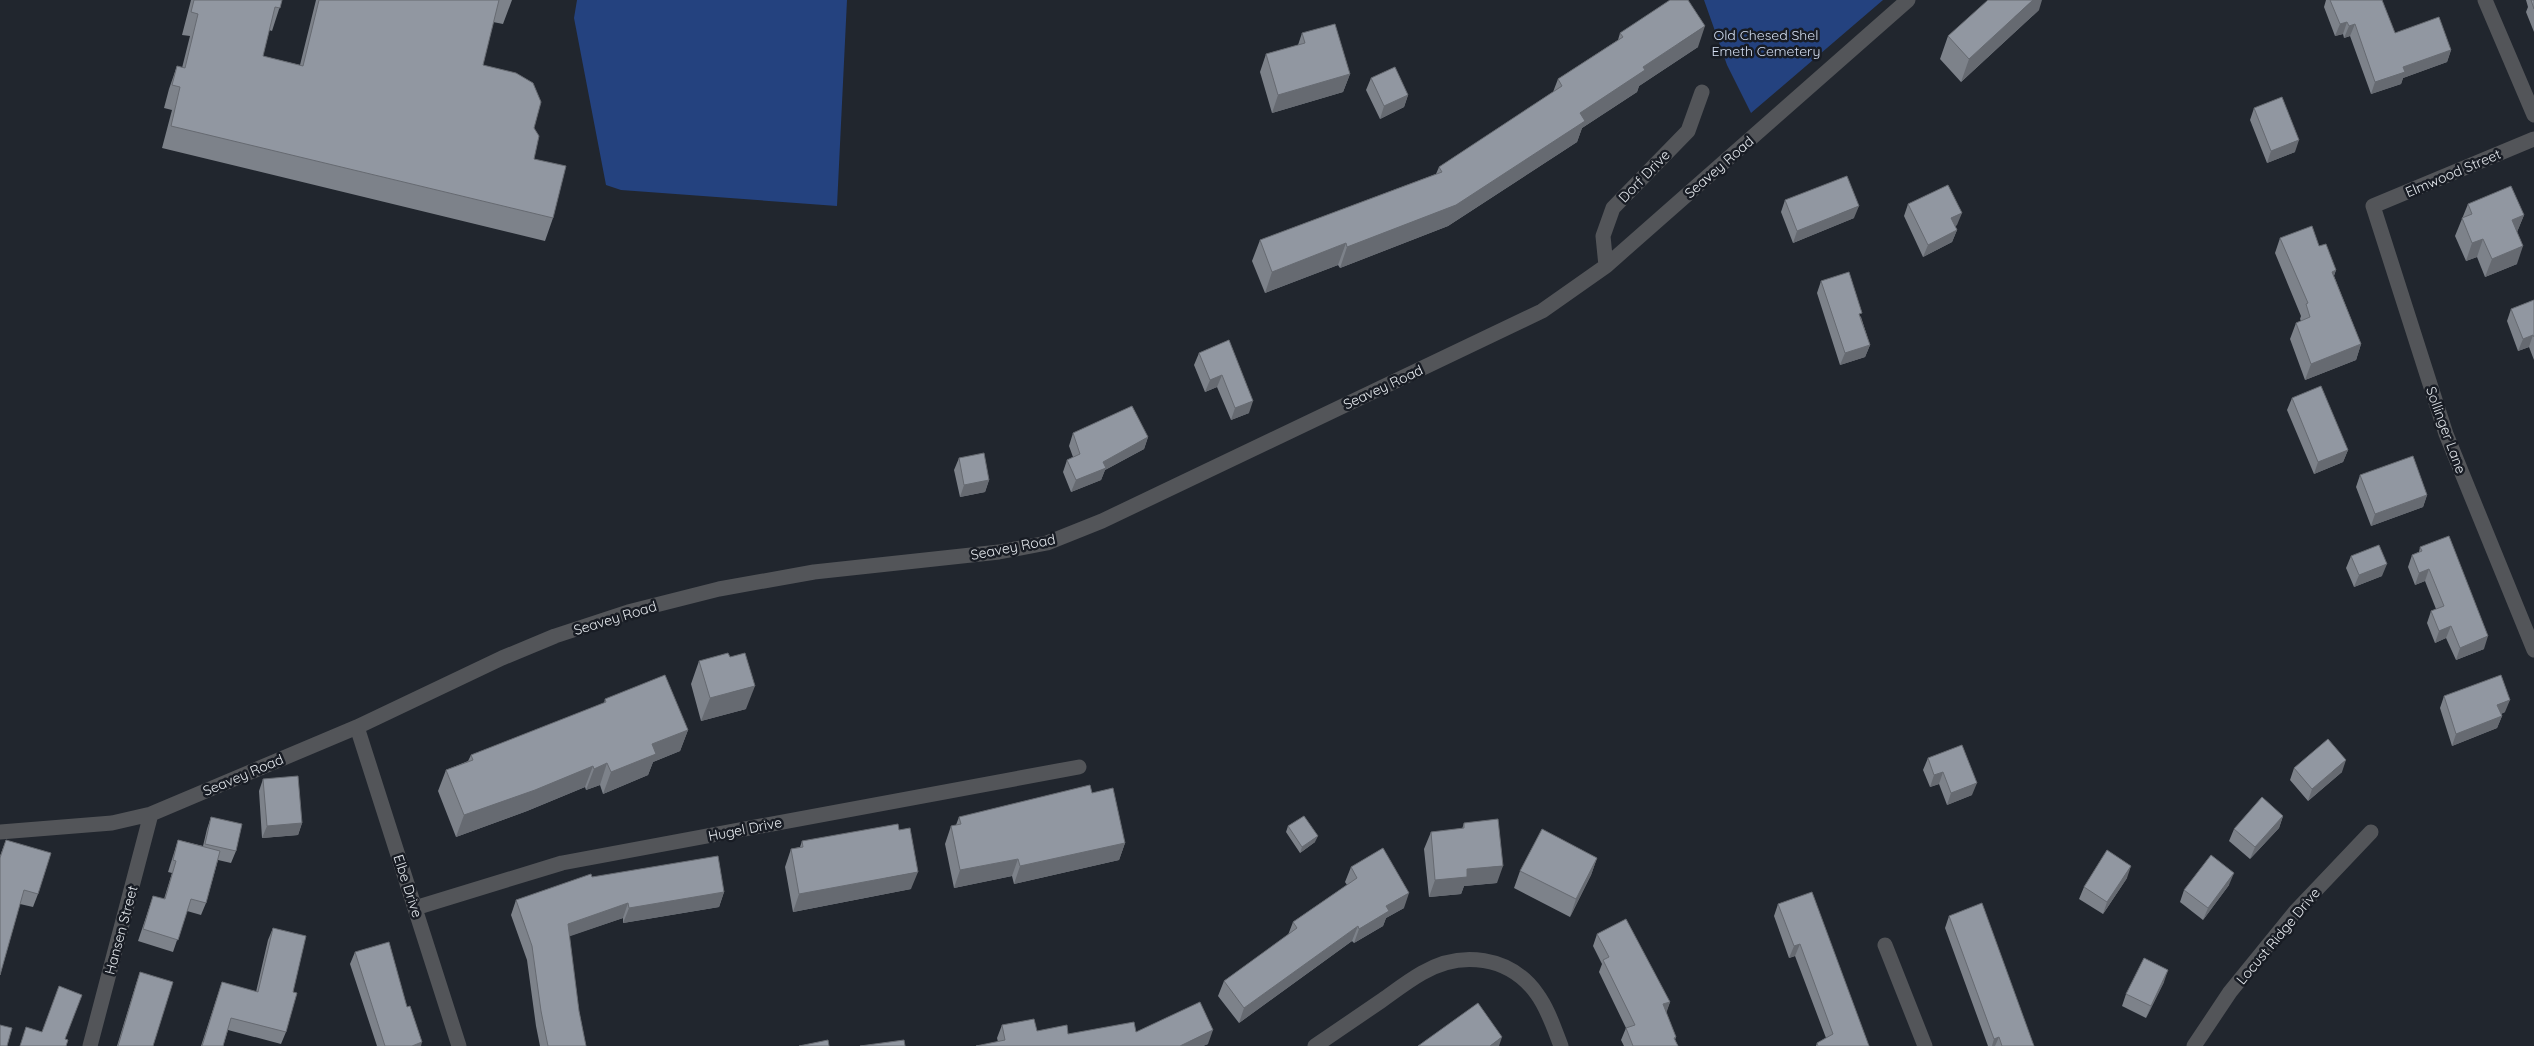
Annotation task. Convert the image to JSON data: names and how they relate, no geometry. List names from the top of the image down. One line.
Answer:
{"streets":{"street":["Seavey Road","Elmwood Street","Dorf Drive","Sollinger Lane","Hugel Drive","Elbe Drive","Hansen Street","Locust Ridge Drive"]},"crossings":[["Seavey Road","Dorf Drive"],["Seavey Road","Elbe Drive"],["Seavey Road","Hansen Street"],["Elmwood Street","Sollinger Lane"],["Hugel Drive","Elbe Drive"]],"parks":["Old Chesed Shel Emeth Cemetery"]}
